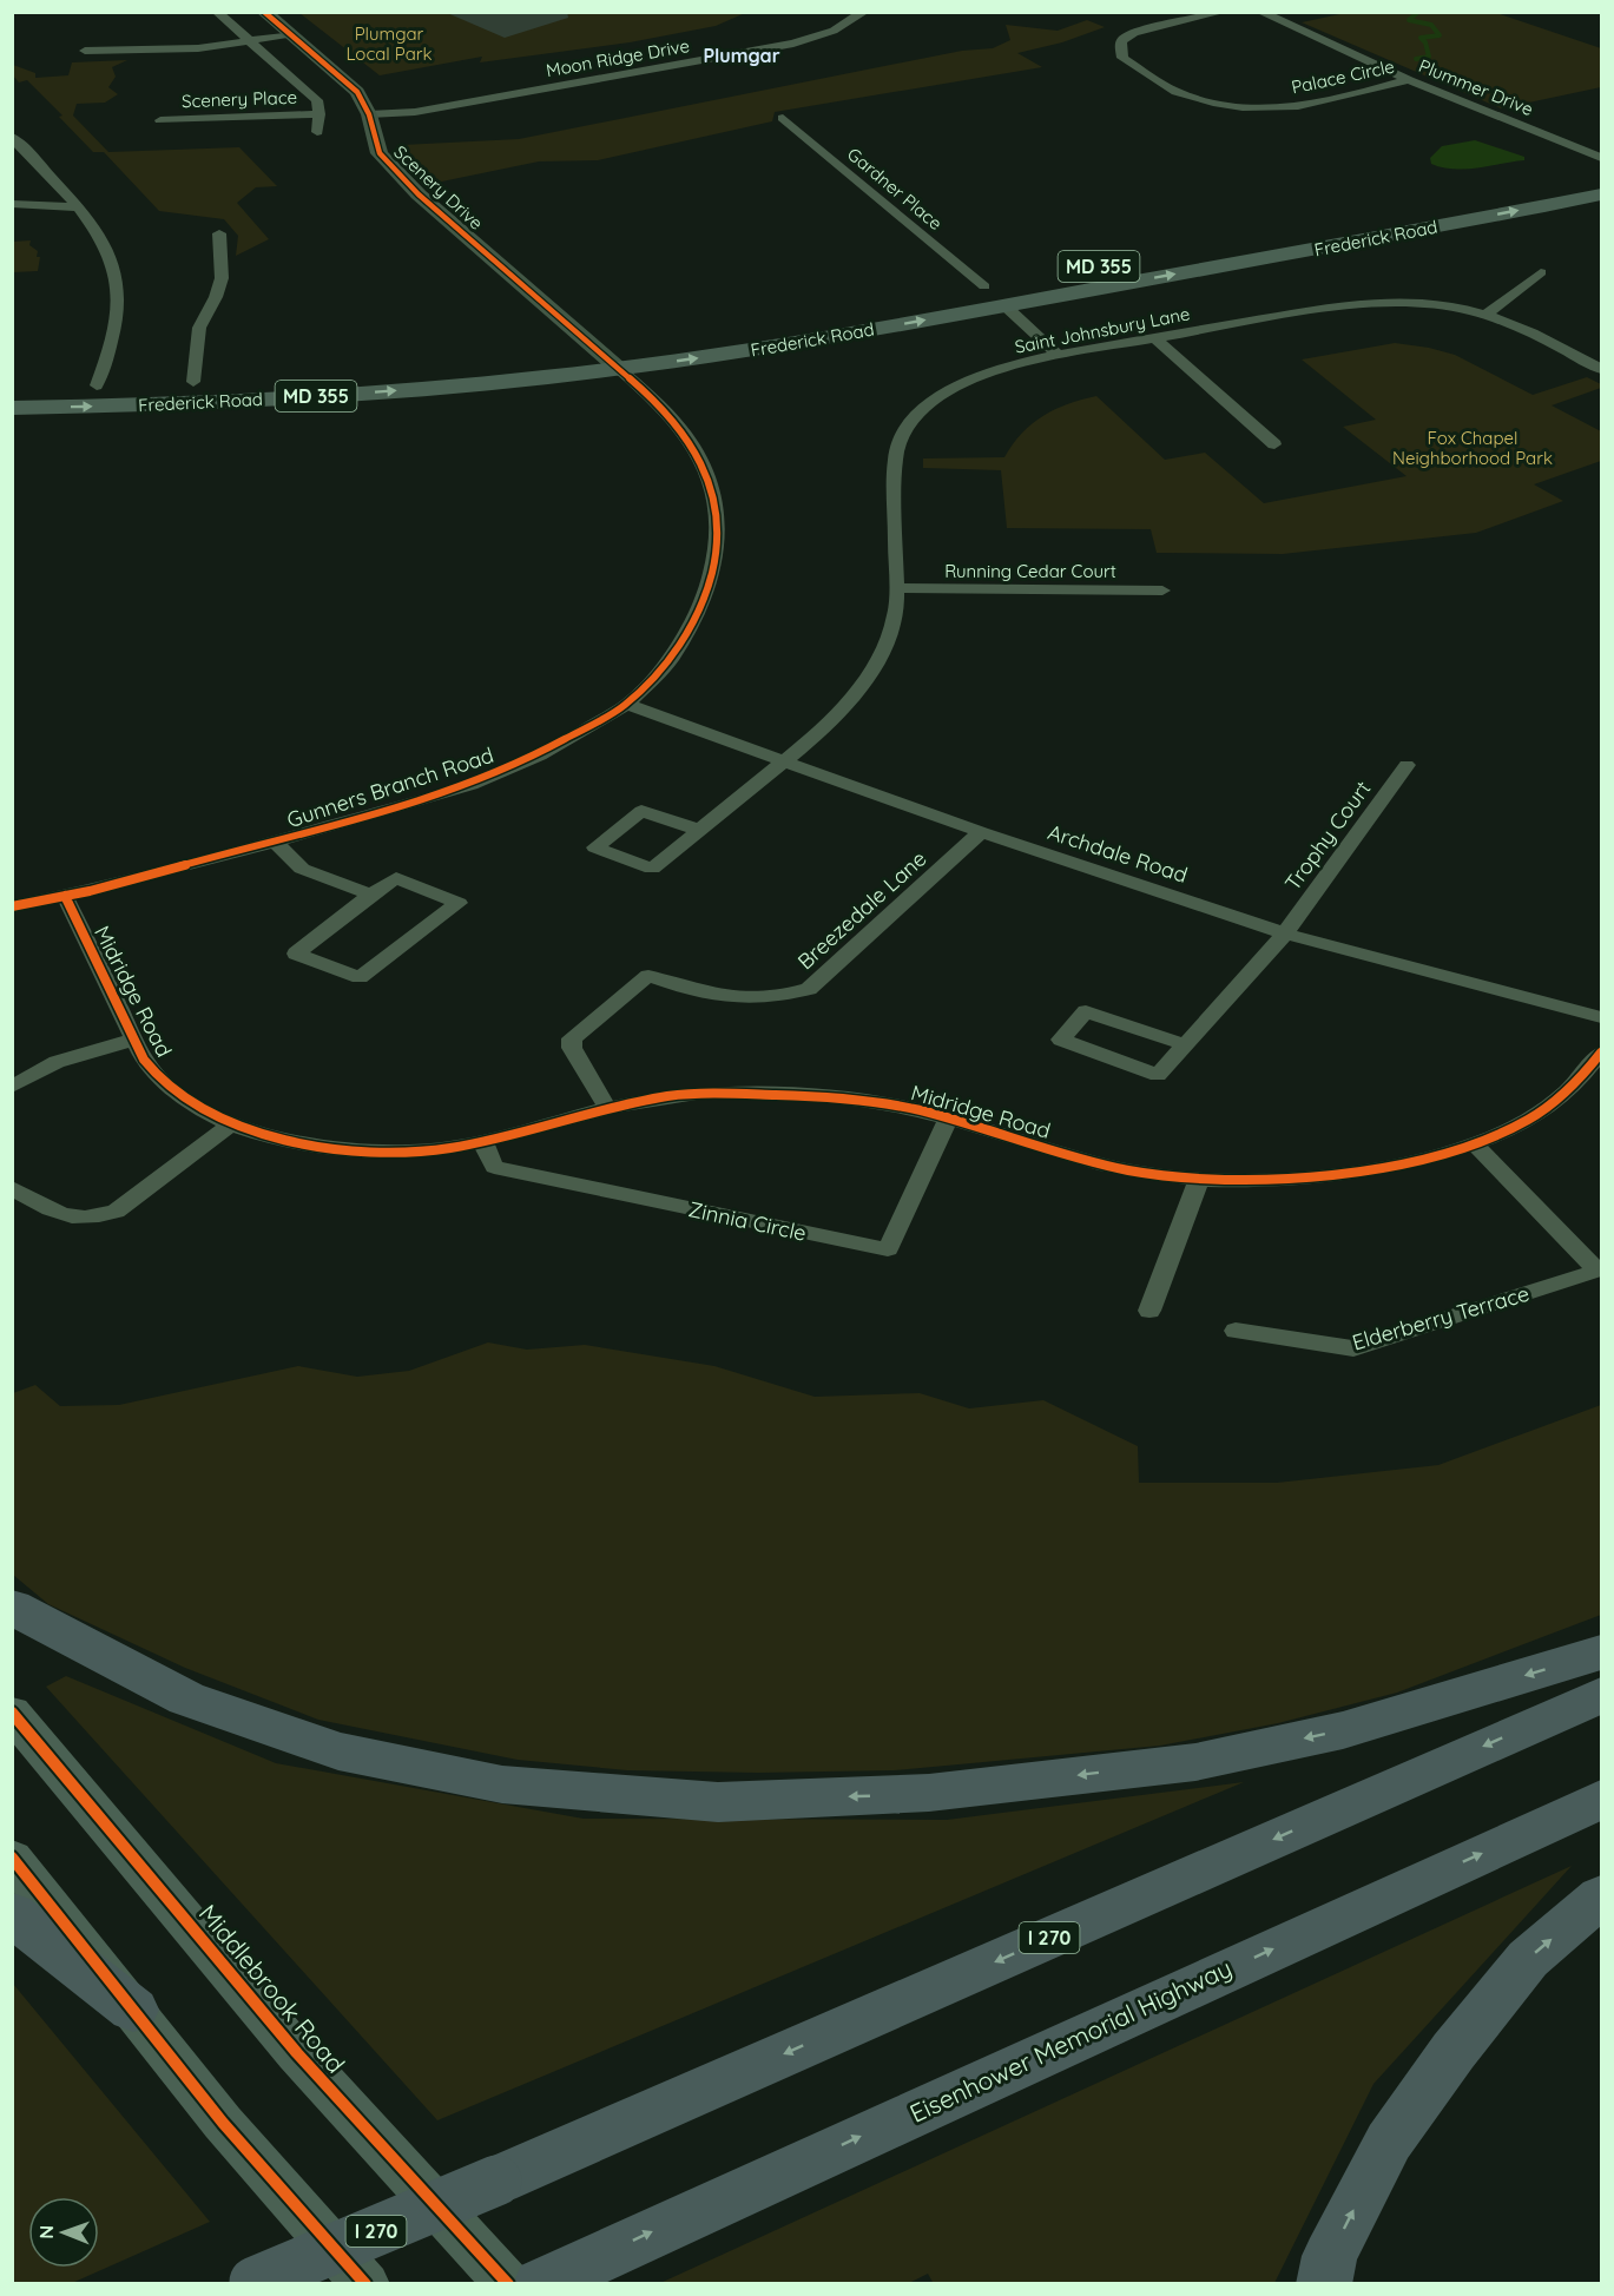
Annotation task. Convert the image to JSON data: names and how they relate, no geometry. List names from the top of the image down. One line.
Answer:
{"streets":{"highway":["I 270","Eisenhower Memorial Highway"],"main road":["Frederick Road","MD 355","Middlebrook Road"],"street":["Moon Ridge Drive","Palace Circle","Plummer Drive","Scenery Place","Scenery Drive","Gardner Place","Saint Johnsbury Lane","Running Cedar Court","Gunners Branch Road","Trophy Court","Archdale Road","Breezedale Lane","Midridge Road","Zinnia Circle","Elderberry Terrace"]},"crossings":[["Moon Ridge Drive","Scenery Drive"],["Palace Circle","Plummer Drive"],["Scenery Drive","Frederick Road"],["Scenery Drive","Gunners Branch Road"],["Frederick Road","Gunners Branch Road"],["Saint Johnsbury Lane","Running Cedar Court"],["Saint Johnsbury Lane","Archdale Road"],["Gunners Branch Road","Archdale Road"],["Gunners Branch Road","Midridge Road"],["Trophy Court","Archdale Road"],["Archdale Road","Breezedale Lane"],["Breezedale Lane","Midridge Road"],["Midridge Road","Zinnia Circle"]],"districts":["Plumgar"],"parks":["Plumgar Local Park","Fox Chapel Neighborhood Park"],"north":"left"}
